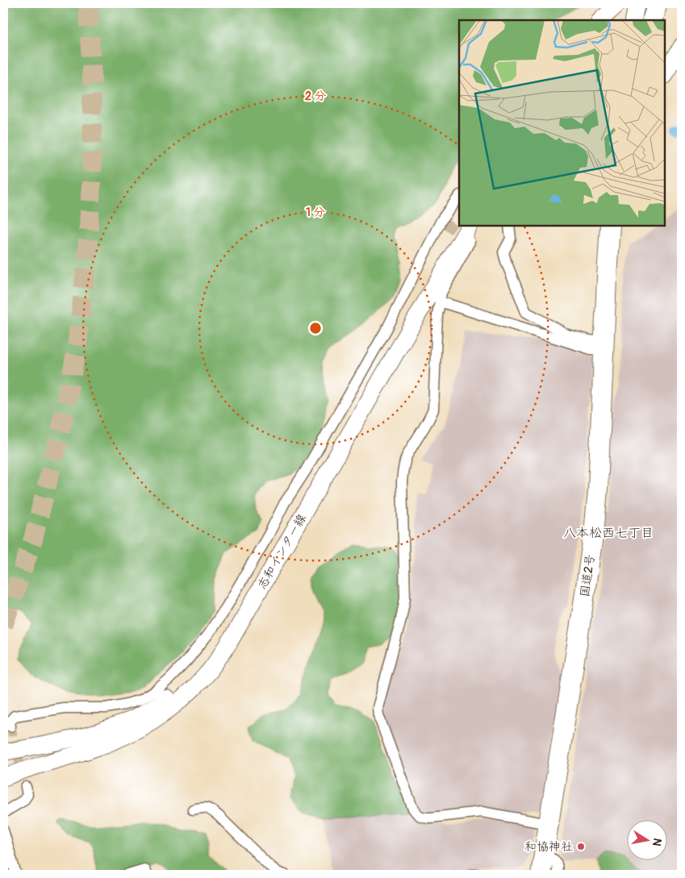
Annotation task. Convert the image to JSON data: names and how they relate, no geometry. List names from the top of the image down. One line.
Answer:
{"streets":{"highway":["国道2号"],"main road":["志和インター線"]},"districts":["八本松西七丁目"],"places":["和協神社"],"north":"right","rings":["2 分","1 分"]}
